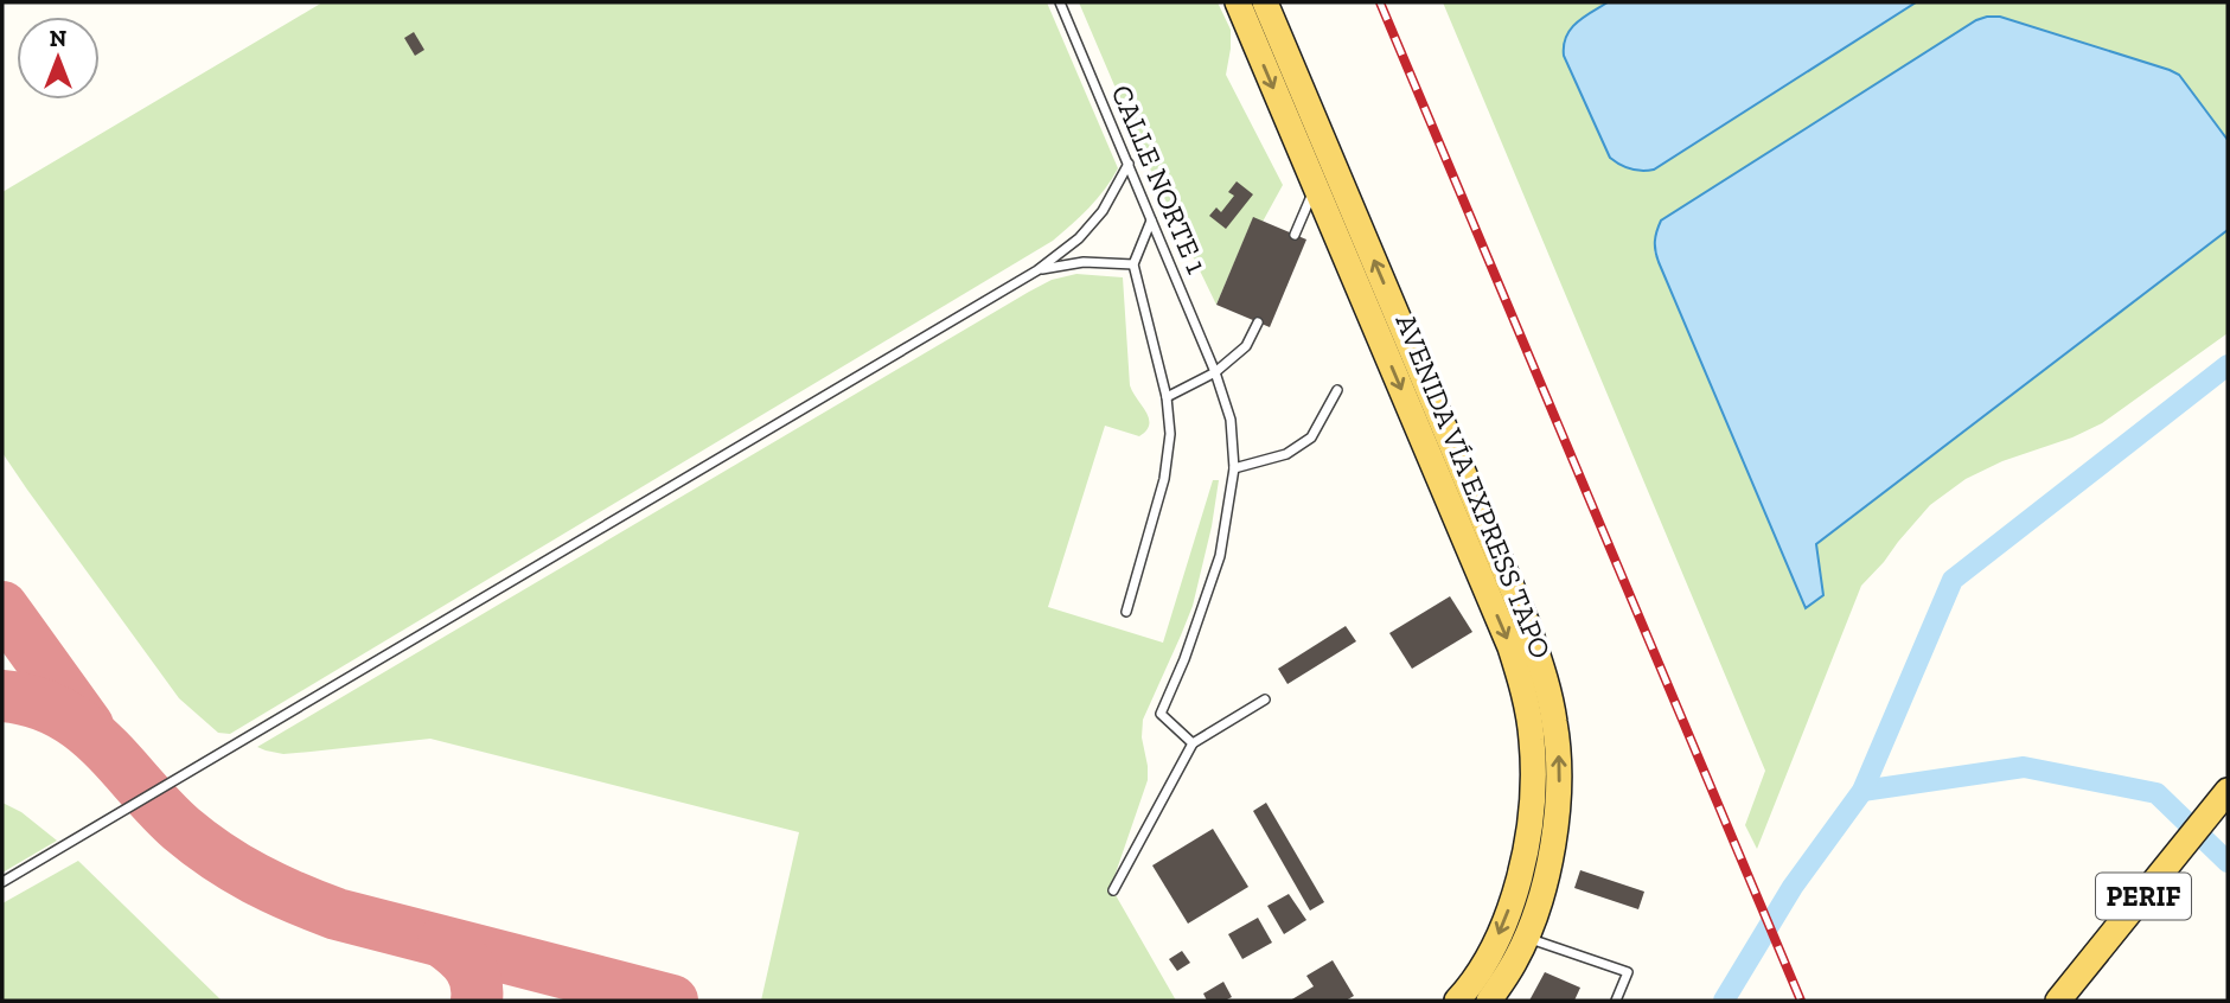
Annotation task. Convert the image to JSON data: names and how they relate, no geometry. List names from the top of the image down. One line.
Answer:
{"streets":{"main road":["AVENIDA VÍA EXPRESS TAPO","PERIF"],"lane":["CALLE NORTE 1"]},"north":"top"}
